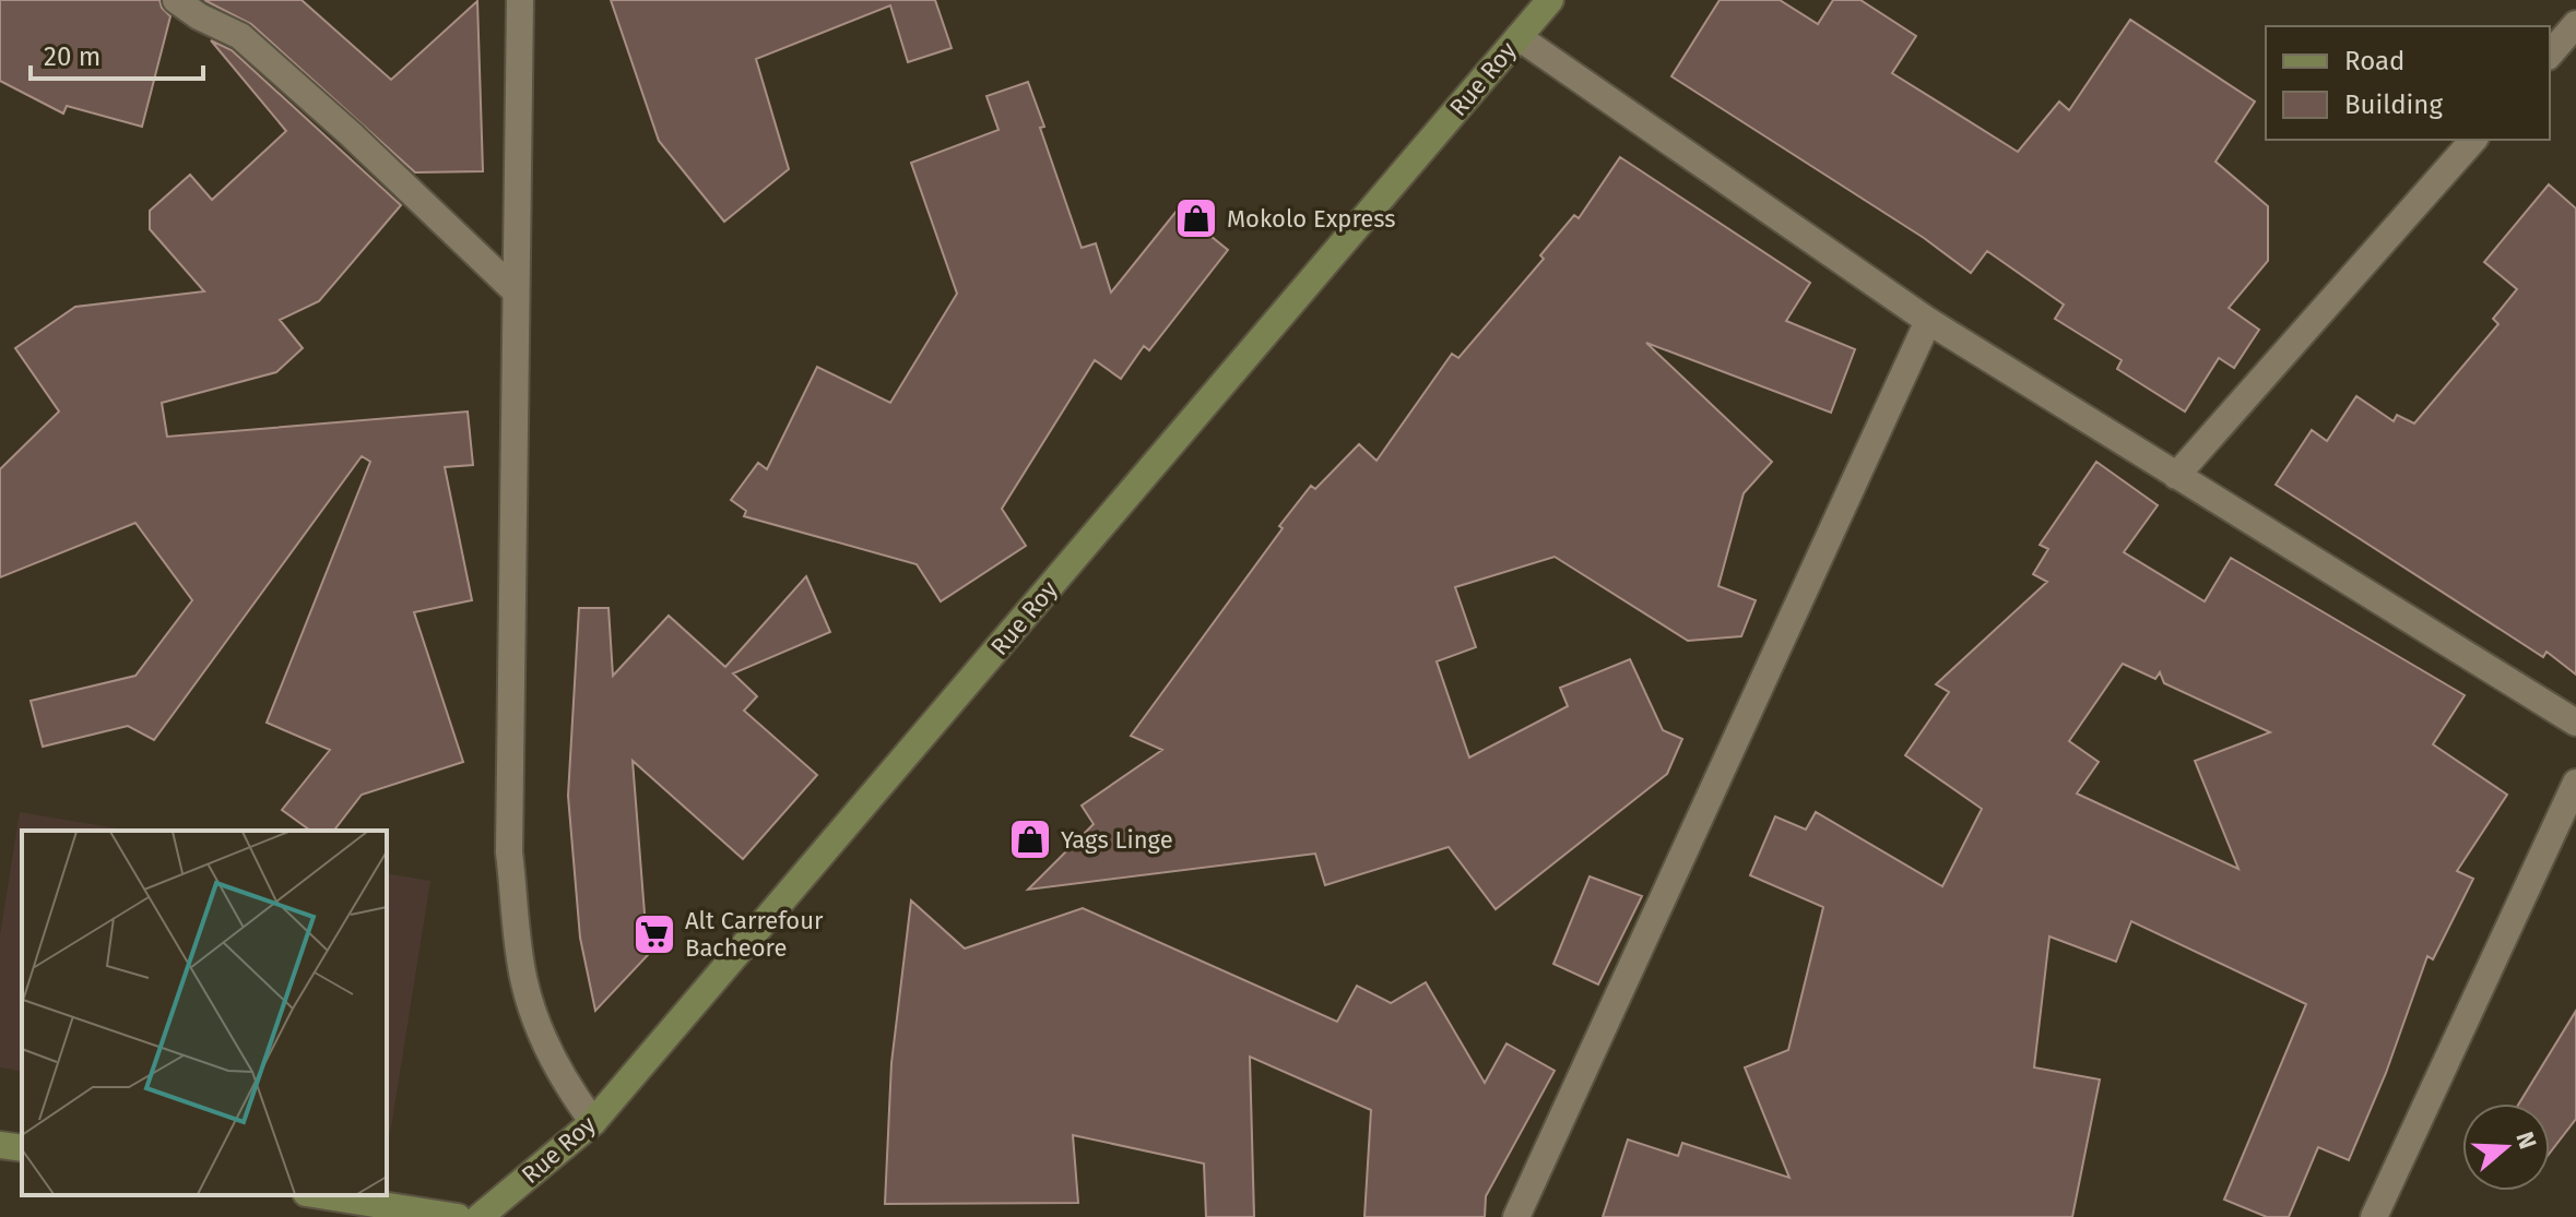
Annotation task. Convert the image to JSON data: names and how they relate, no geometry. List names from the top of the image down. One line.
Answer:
{"streets":{"main road":["Rue Roy"]},"places":{"shop":["Mokolo Express","Yags Linge"],"supermarket":["Alt Carrefour Bacheore"]},"legend":["Road","Building"],"scale_bar":"20 m","north":"right"}
